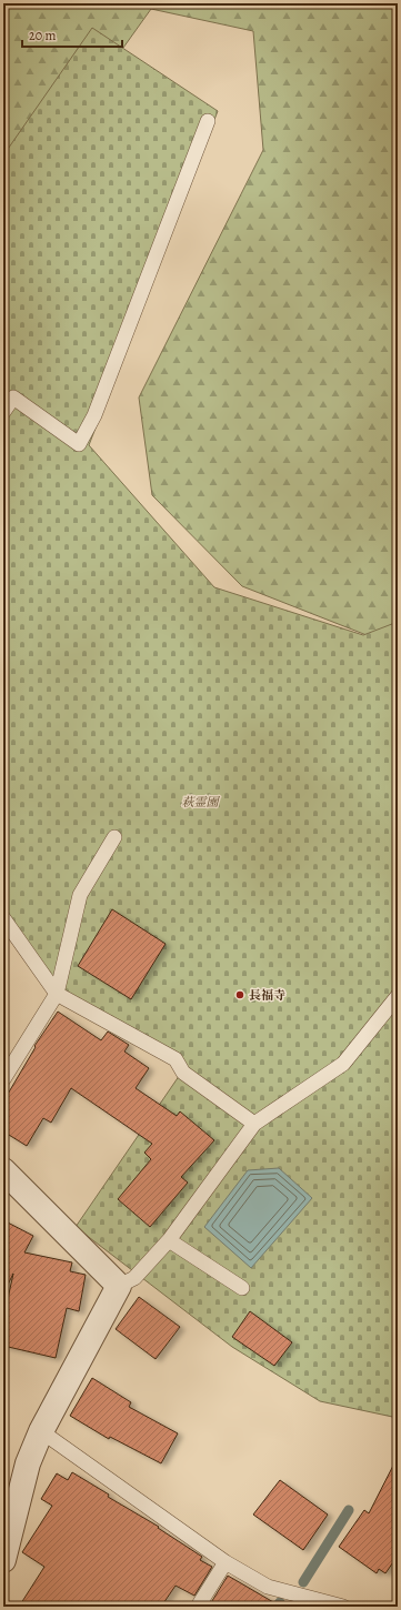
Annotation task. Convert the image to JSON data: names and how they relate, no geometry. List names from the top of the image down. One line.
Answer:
{"parks":["萩霊園"],"places":["長福寺"],"scale_bar":"20 m"}
